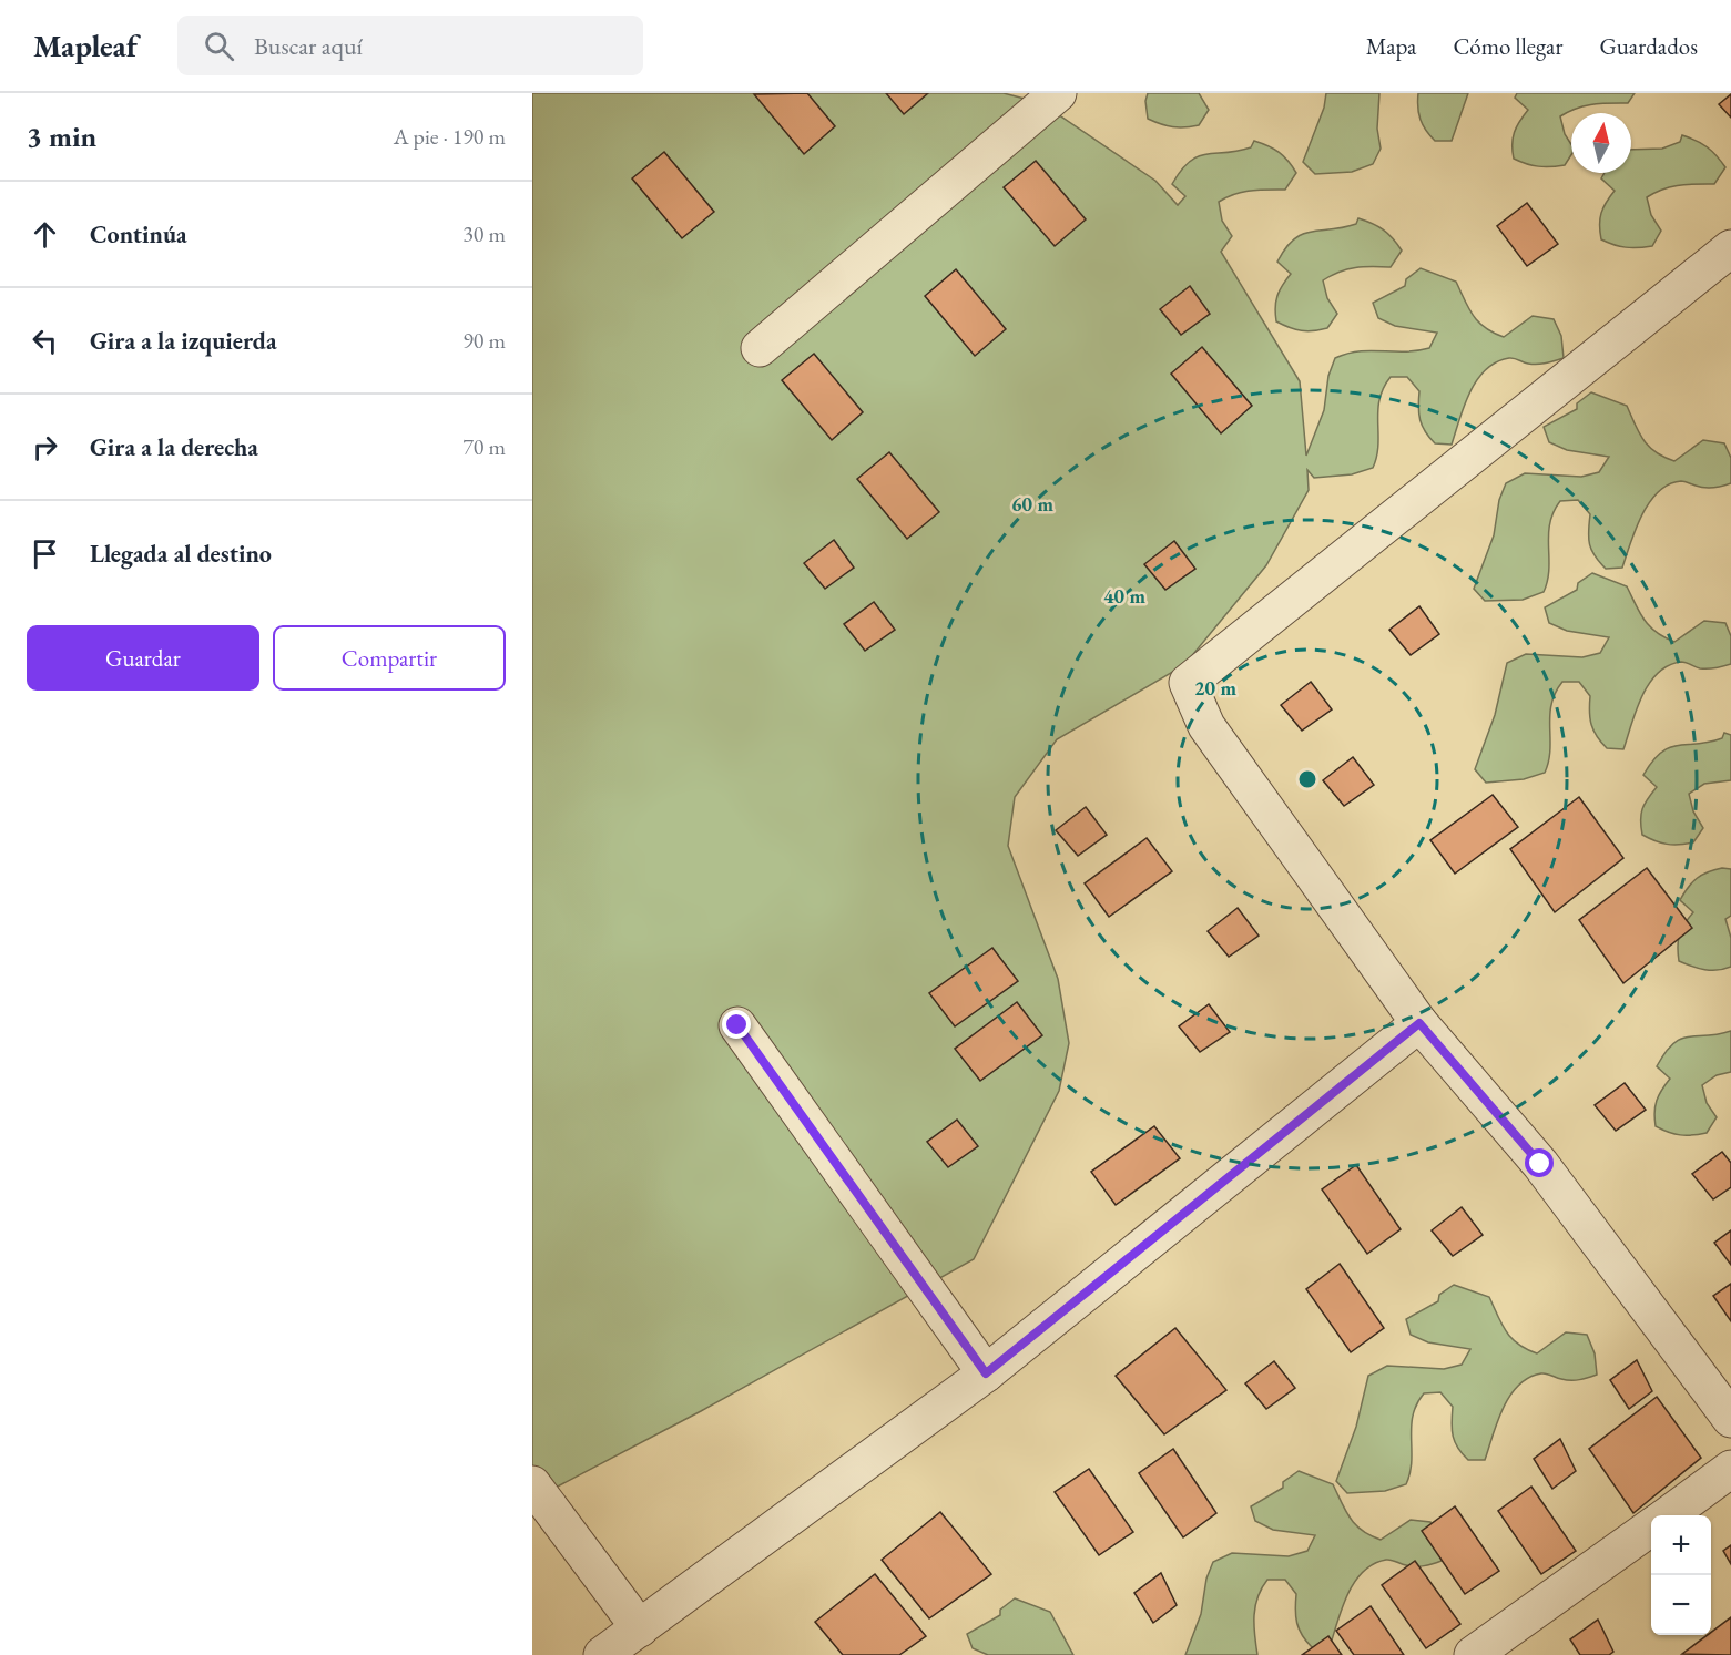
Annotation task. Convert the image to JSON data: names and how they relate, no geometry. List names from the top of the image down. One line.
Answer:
{"north":"top","page":{"header":"Mapleaf","search":"Buscar aquí","nav":["Mapa","Cómo llegar","Guardados"],"heading":["3 min","A pie · 190 m"],"list":[["Continúa","30 m"],["Gira a la izquierda","90 m"],["Gira a la derecha","70 m"],"Llegada al destino"],"buttons":["Guardar","Compartir"],"map_buttons":["+","−"]},"rings":["60 m","40 m","20 m"]}
